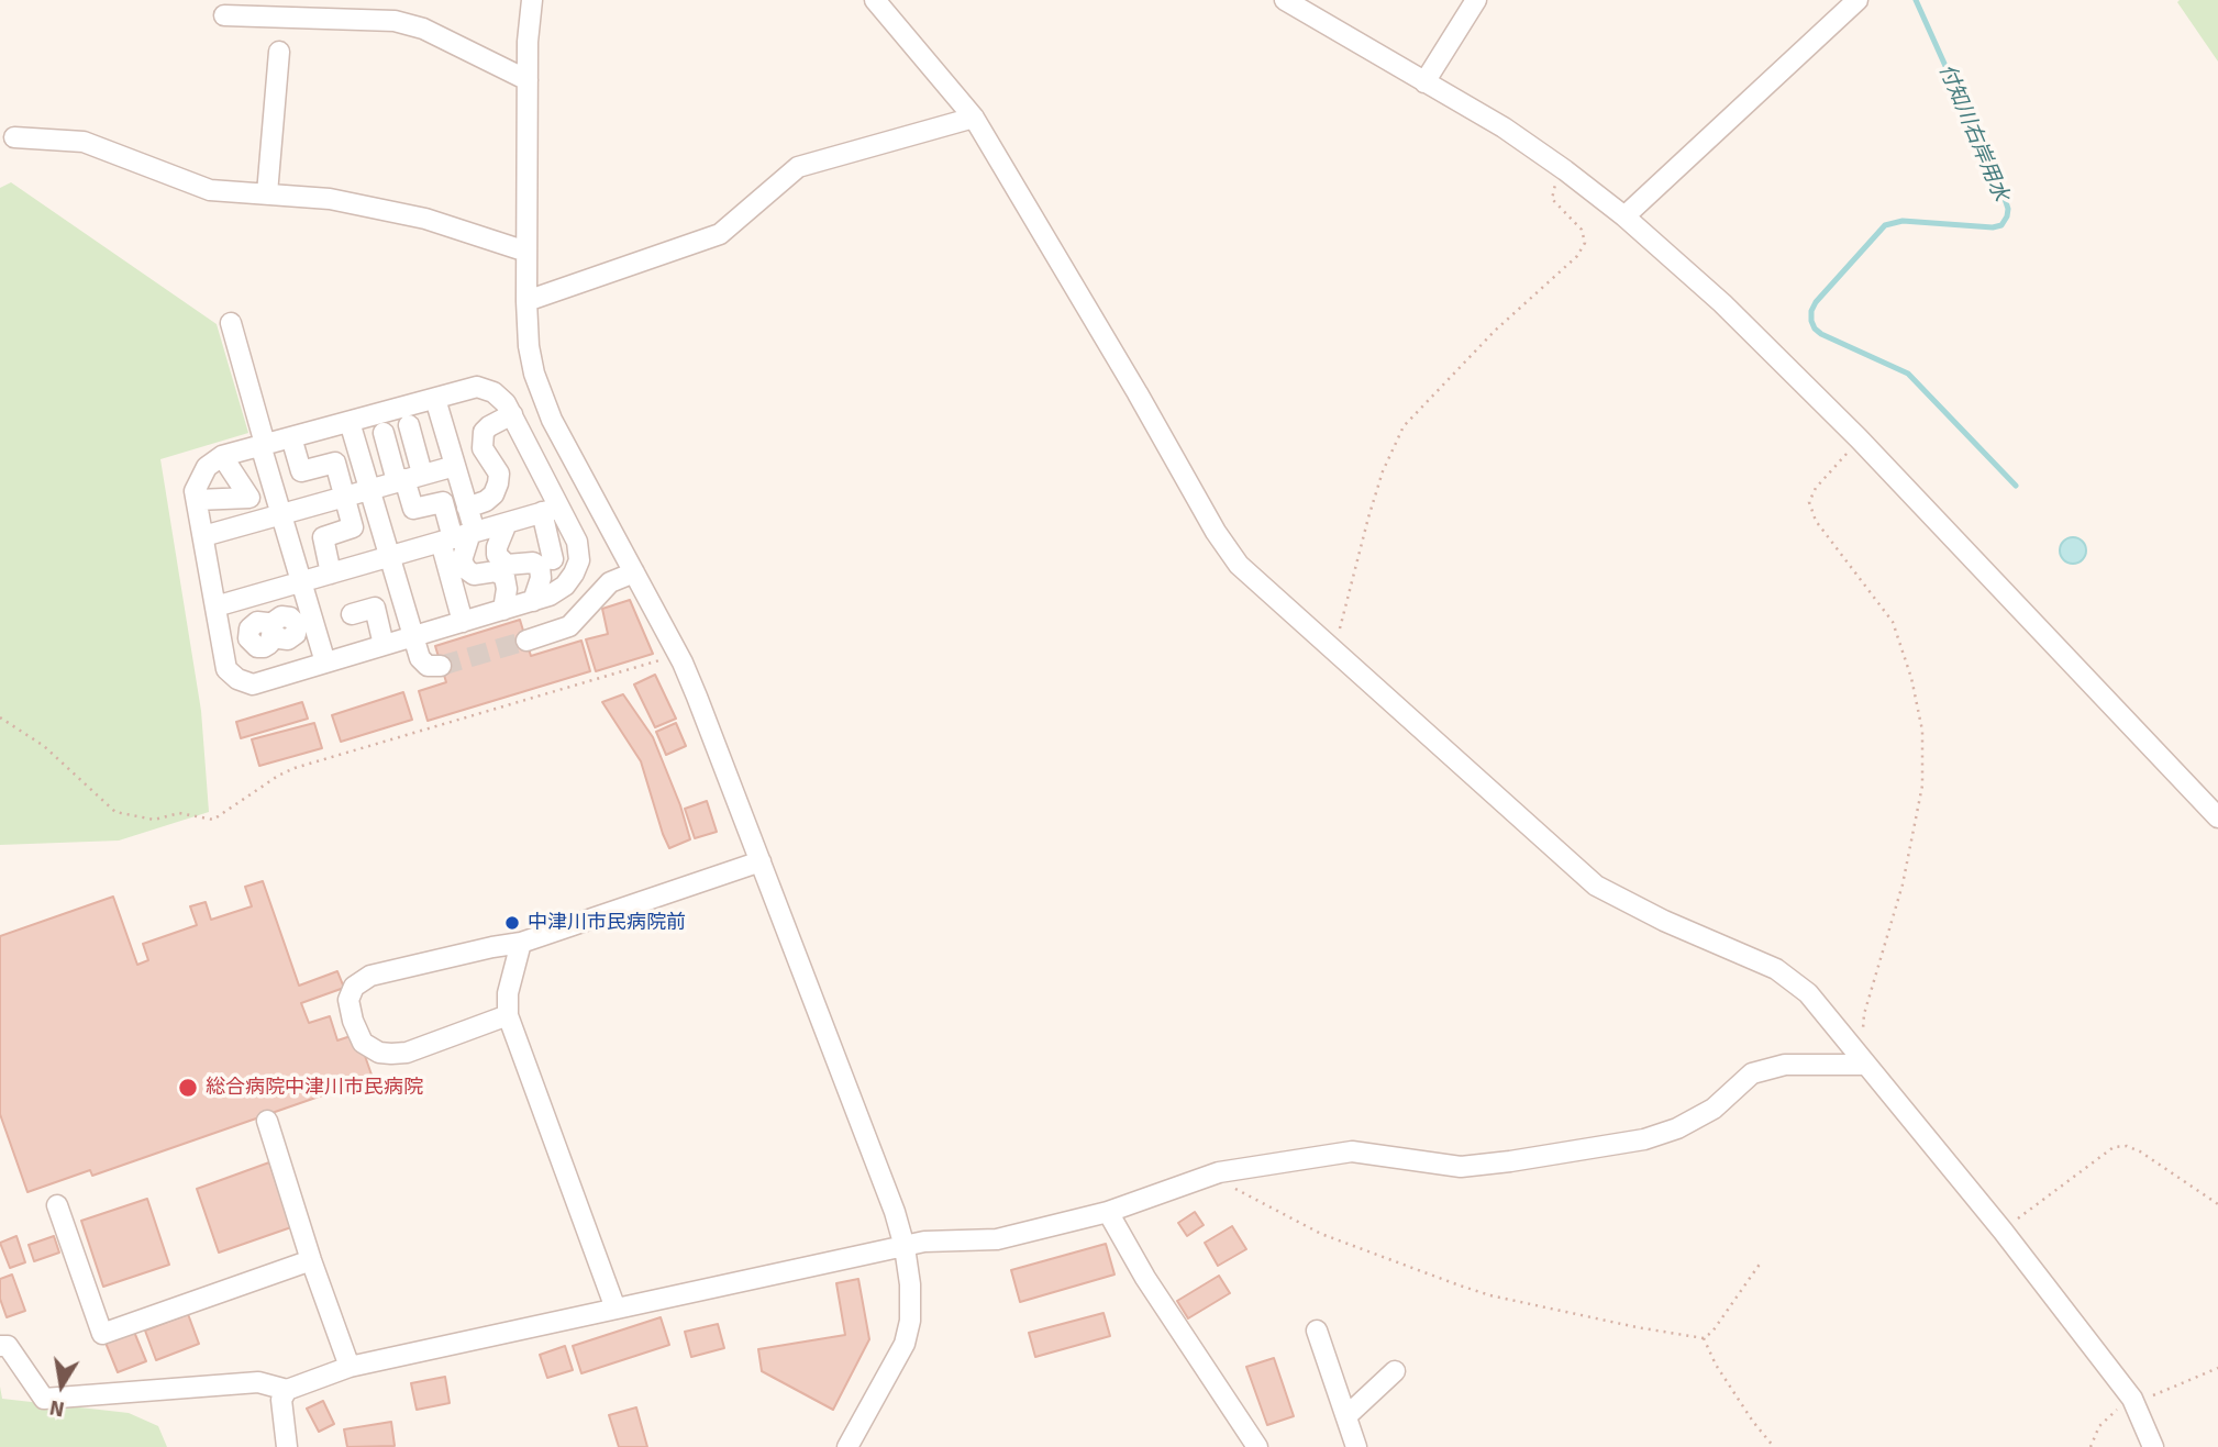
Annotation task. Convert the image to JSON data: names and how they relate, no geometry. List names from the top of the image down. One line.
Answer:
{"water":["付知川右岸用水"],"places":["中津川市民病院前","総合病院中津川市民病院"],"north":"bottom"}
